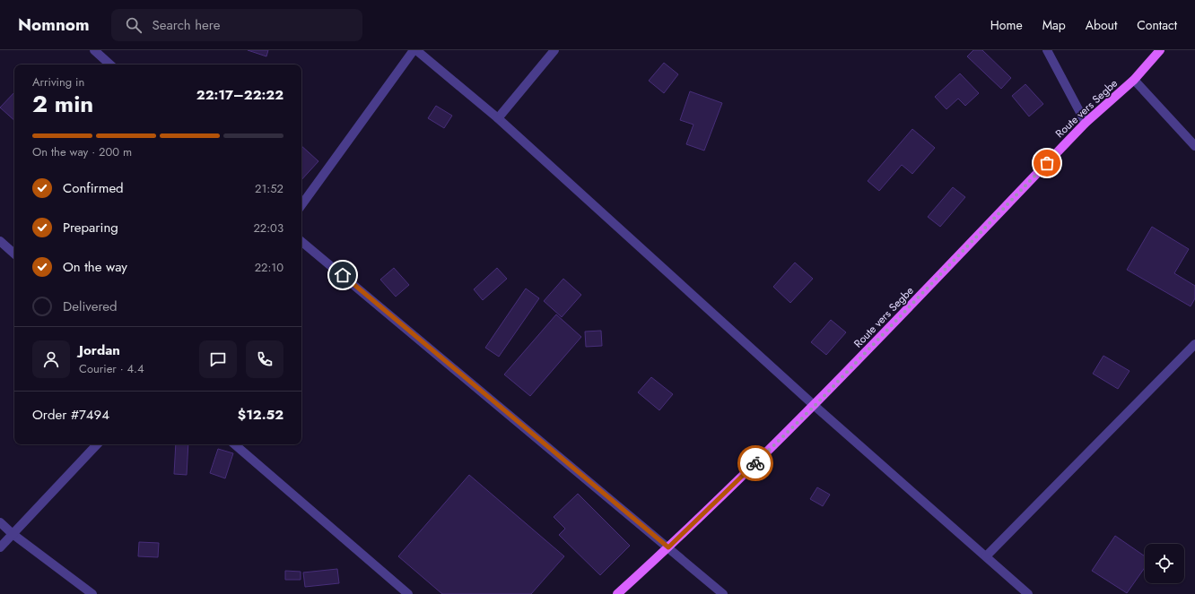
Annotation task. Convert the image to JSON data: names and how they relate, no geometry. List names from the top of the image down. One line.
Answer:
{"streets":{"main road":["Route vers Segbe"]},"page":{"header":"Nomnom","search":"Search here","nav":["Home","Map","About","Contact"],"heading":["2 min","Arriving in","22:17–22:22"],"panel":["Jordan","Courier · 4.4","Order #7494","$12.52"],"bar":"On the way · 200 m","list":[["Confirmed","21:52"],["Preparing","22:03"],["On the way","22:10"],"Delivered"]}}
